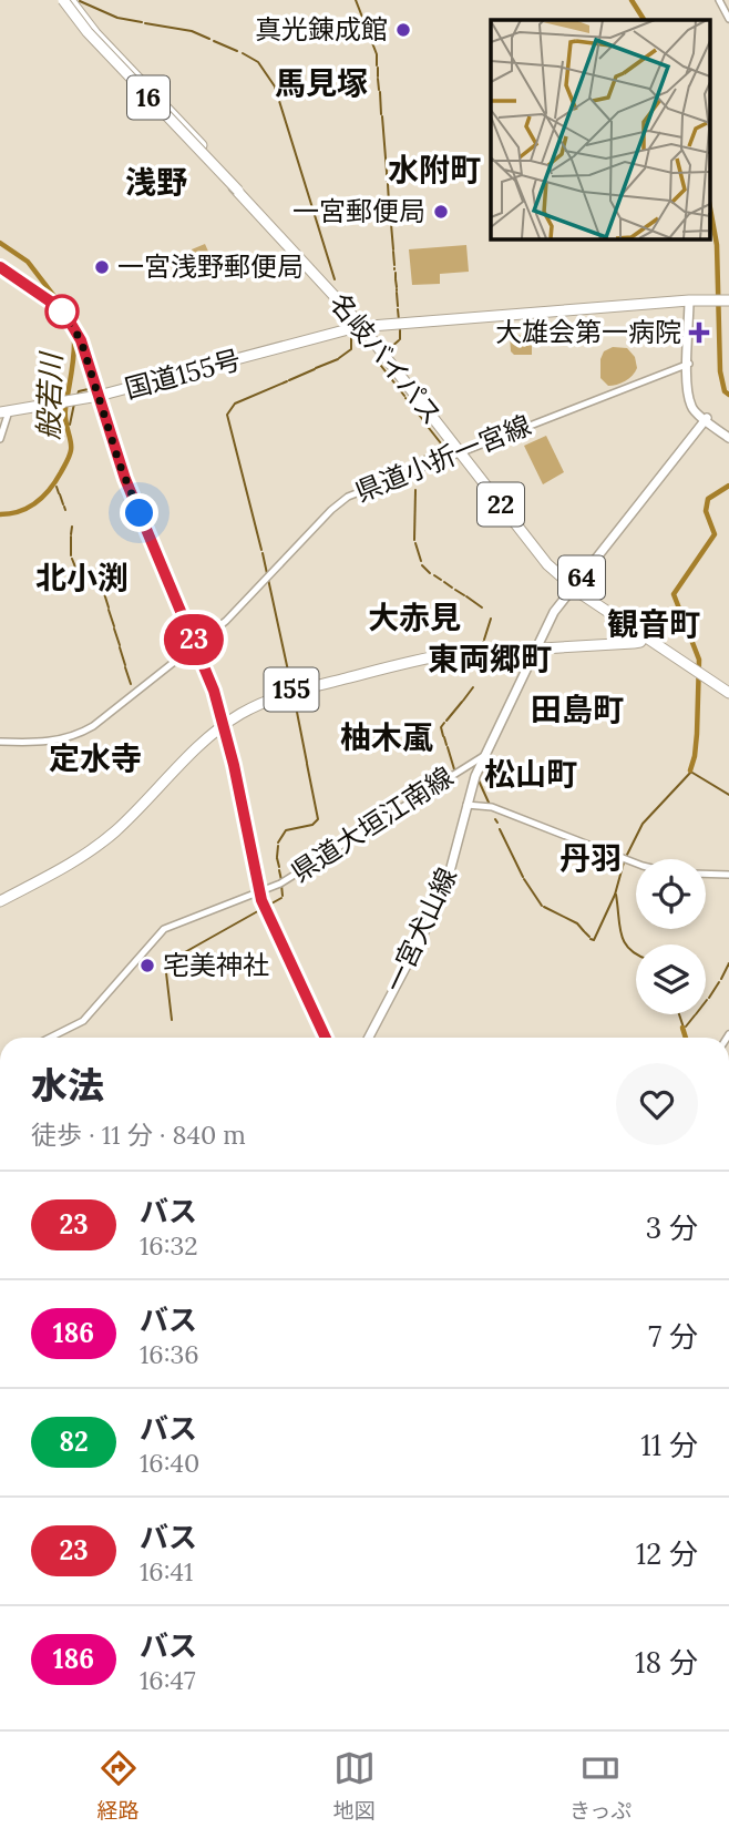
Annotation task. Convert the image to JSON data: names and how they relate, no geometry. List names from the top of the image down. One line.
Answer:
{"streets":{"highway":["16","名岐バイパス","国道155号","22","155"],"main road":["県道小折一宮線","64","県道大垣江南線","一宮犬山線"]},"crossings":[["16","名岐バイパス"],["名岐バイパス","国道155号"],["名岐バイパス","県道小折一宮線"],["名岐バイパス","22"],["名岐バイパス","155"],["名岐バイパス","一宮犬山線"],["22","一宮犬山線"],["155","一宮犬山線"],["県道大垣江南線","一宮犬山線"]],"districts":["馬見塚","水附町","浅野","北小渕","大赤見","観音町","東両郷町","田島町","柚木颪","定水寺","松山町","丹羽"],"water":["般若川"],"places":{"other":["真光錬成館","一宮郵便局","一宮浅野郵便局","宅美神社"],"health":["大雄会第一病院"]},"lines":["bus line 23"],"page":{"on_map":"23","heading":["水法","徒歩 · 11 分 · 840 m"],"list":[{"mark":"23","name":"バス","note":"16:32","value":"3 分"},{"mark":"186","name":"バス","note":"16:36","value":"7 分"},{"mark":"82","name":"バス","note":"16:40","value":"11 分"},{"mark":"23","name":"バス","note":"16:41","value":"12 分"},{"mark":"186","name":"バス","note":"16:47","value":"18 分"}],"tabs":["経路","地図","きっぷ"]}}
